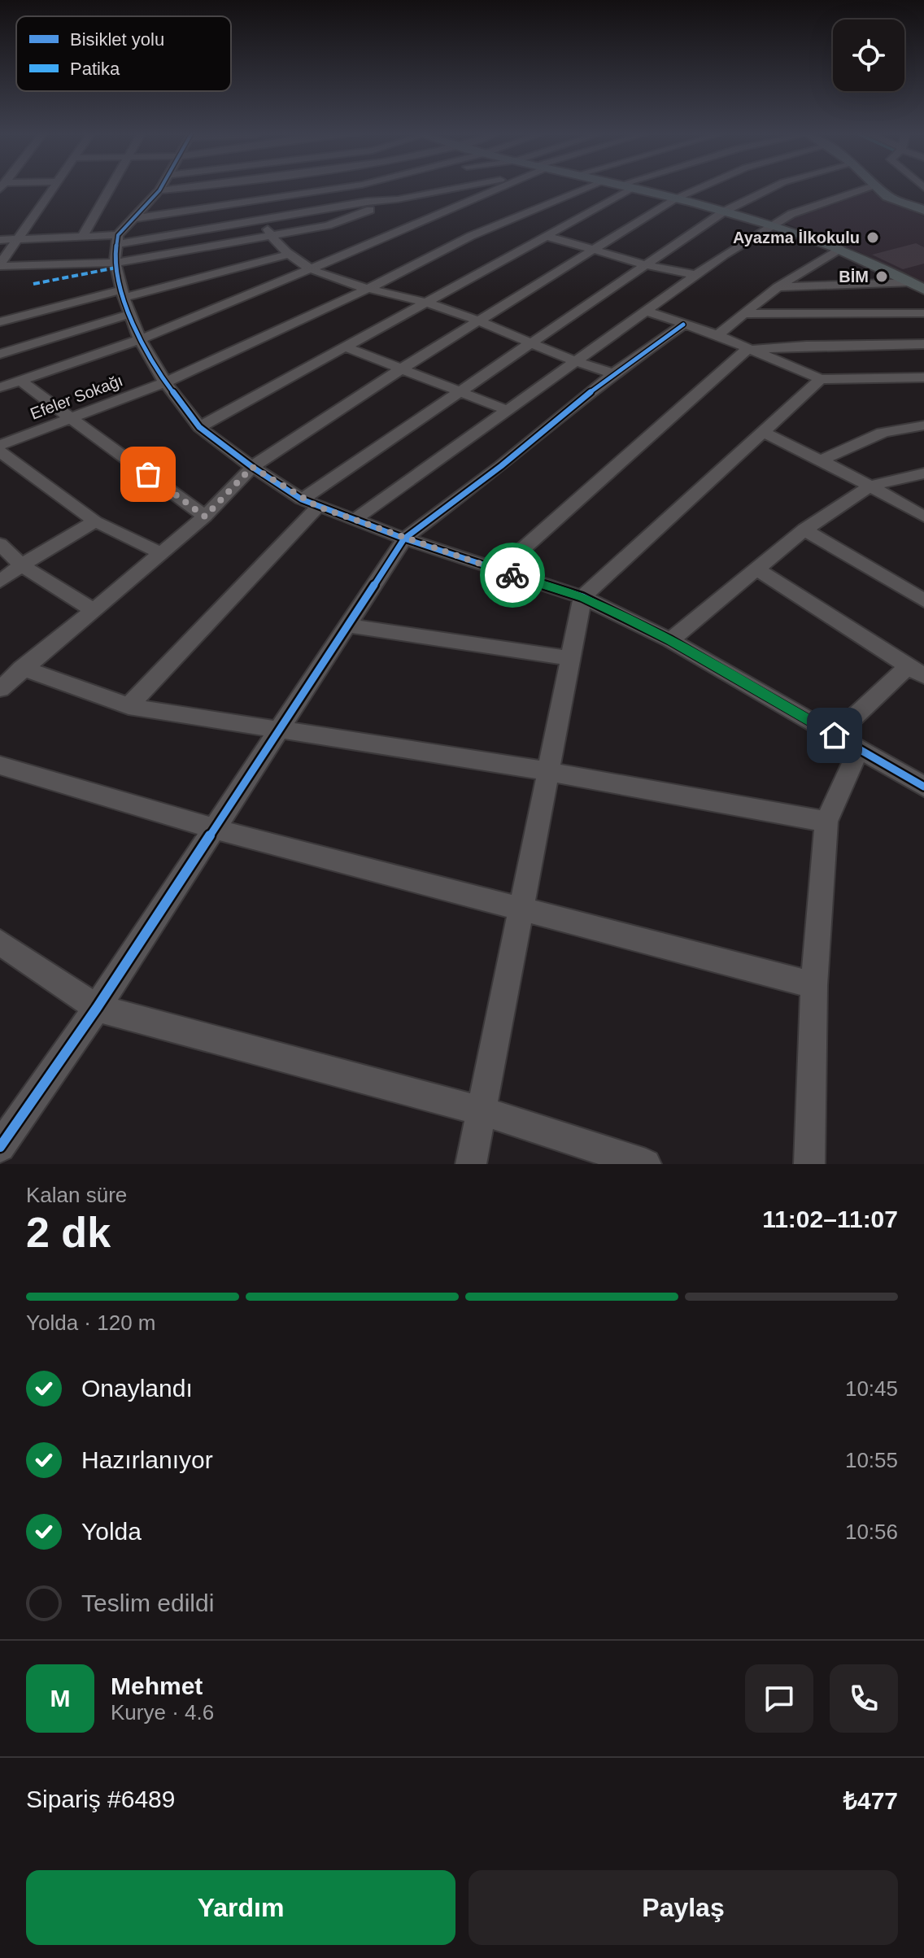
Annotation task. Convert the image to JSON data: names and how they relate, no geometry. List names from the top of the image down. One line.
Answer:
{"streets":{"street":["Efeler Sokağı"]},"places":["Ayazma İlkokulu","BİM"],"legend":["Bisiklet yolu","Patika"],"page":{"heading":["2 dk","Kalan süre","11:02–11:07"],"panel":["Mehmet","Kurye · 4.6","Sipariş #6489","₺477"],"bar":"Yolda · 120 m","list":[["Onaylandı","10:45"],["Hazırlanıyor","10:55"],["Yolda","10:56"],"Teslim edildi"],"round":"M","buttons":["Yardım","Paylaş"]}}
